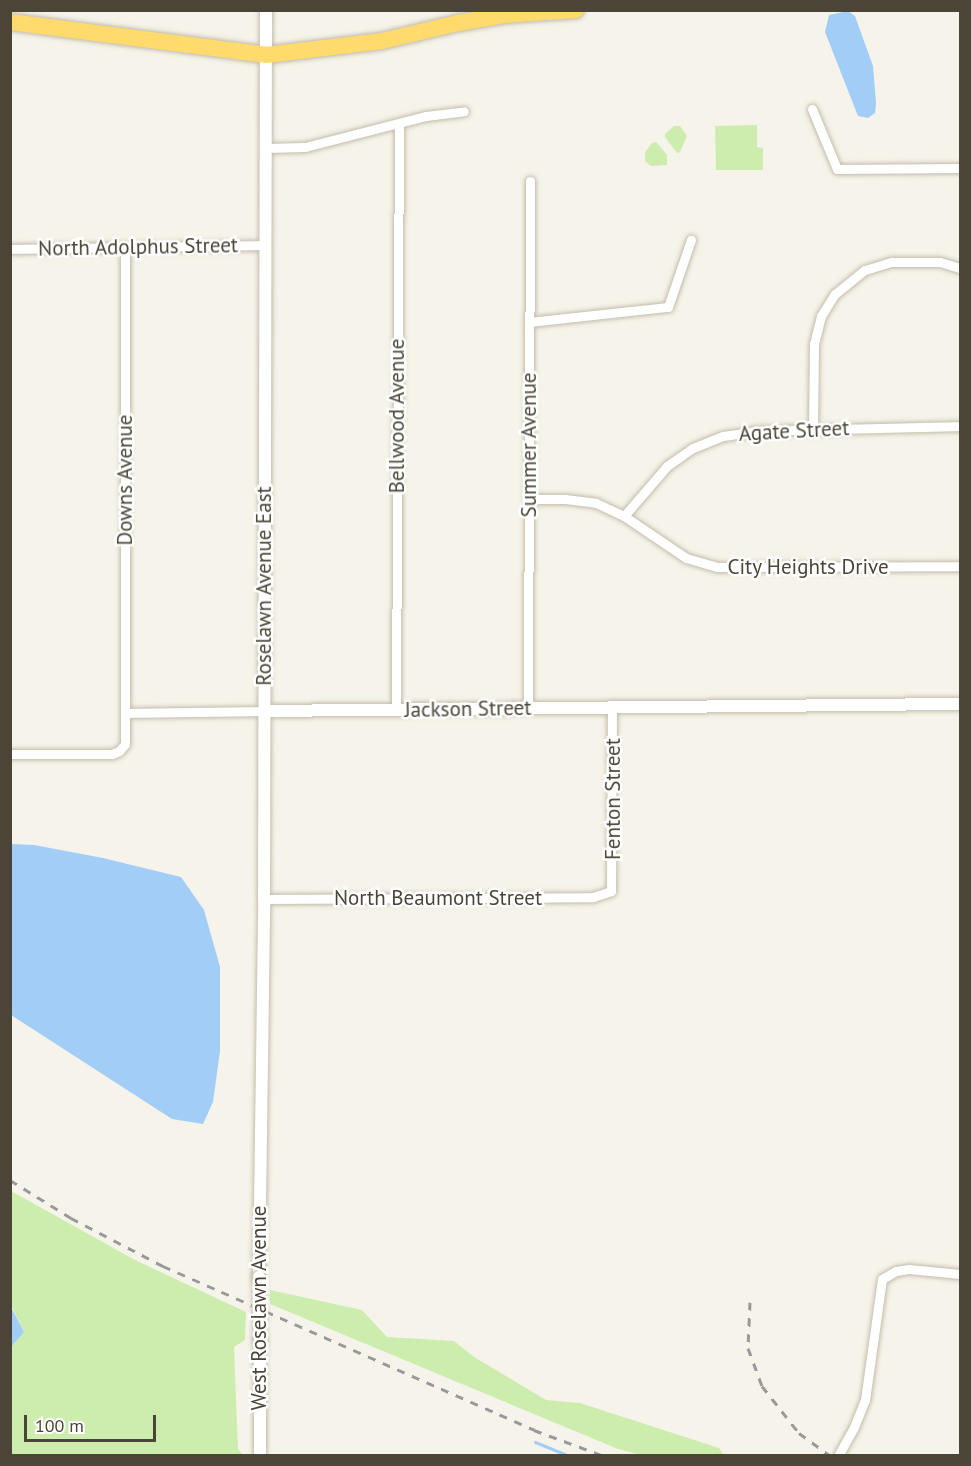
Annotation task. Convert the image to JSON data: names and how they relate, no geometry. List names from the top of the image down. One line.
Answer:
{"streets":{"street":["North Adolphus Street","Bellwood Avenue","Agate Street","Summer Avenue","Downs Avenue","City Heights Drive","Roselawn Avenue East","Jackson Street","Fenton Street","North Beaumont Street","West Roselawn Avenue"]},"crossings":[["North Adolphus Street","Downs Avenue"],["North Adolphus Street","Roselawn Avenue East"],["Bellwood Avenue","Jackson Street"],["Agate Street","City Heights Drive"],["Summer Avenue","City Heights Drive"],["Summer Avenue","Jackson Street"],["Downs Avenue","Jackson Street"],["Roselawn Avenue East","Jackson Street"],["Roselawn Avenue East","North Beaumont Street"],["Roselawn Avenue East","West Roselawn Avenue"],["Jackson Street","Fenton Street"],["Fenton Street","North Beaumont Street"]],"scale_bar":"100 m"}
